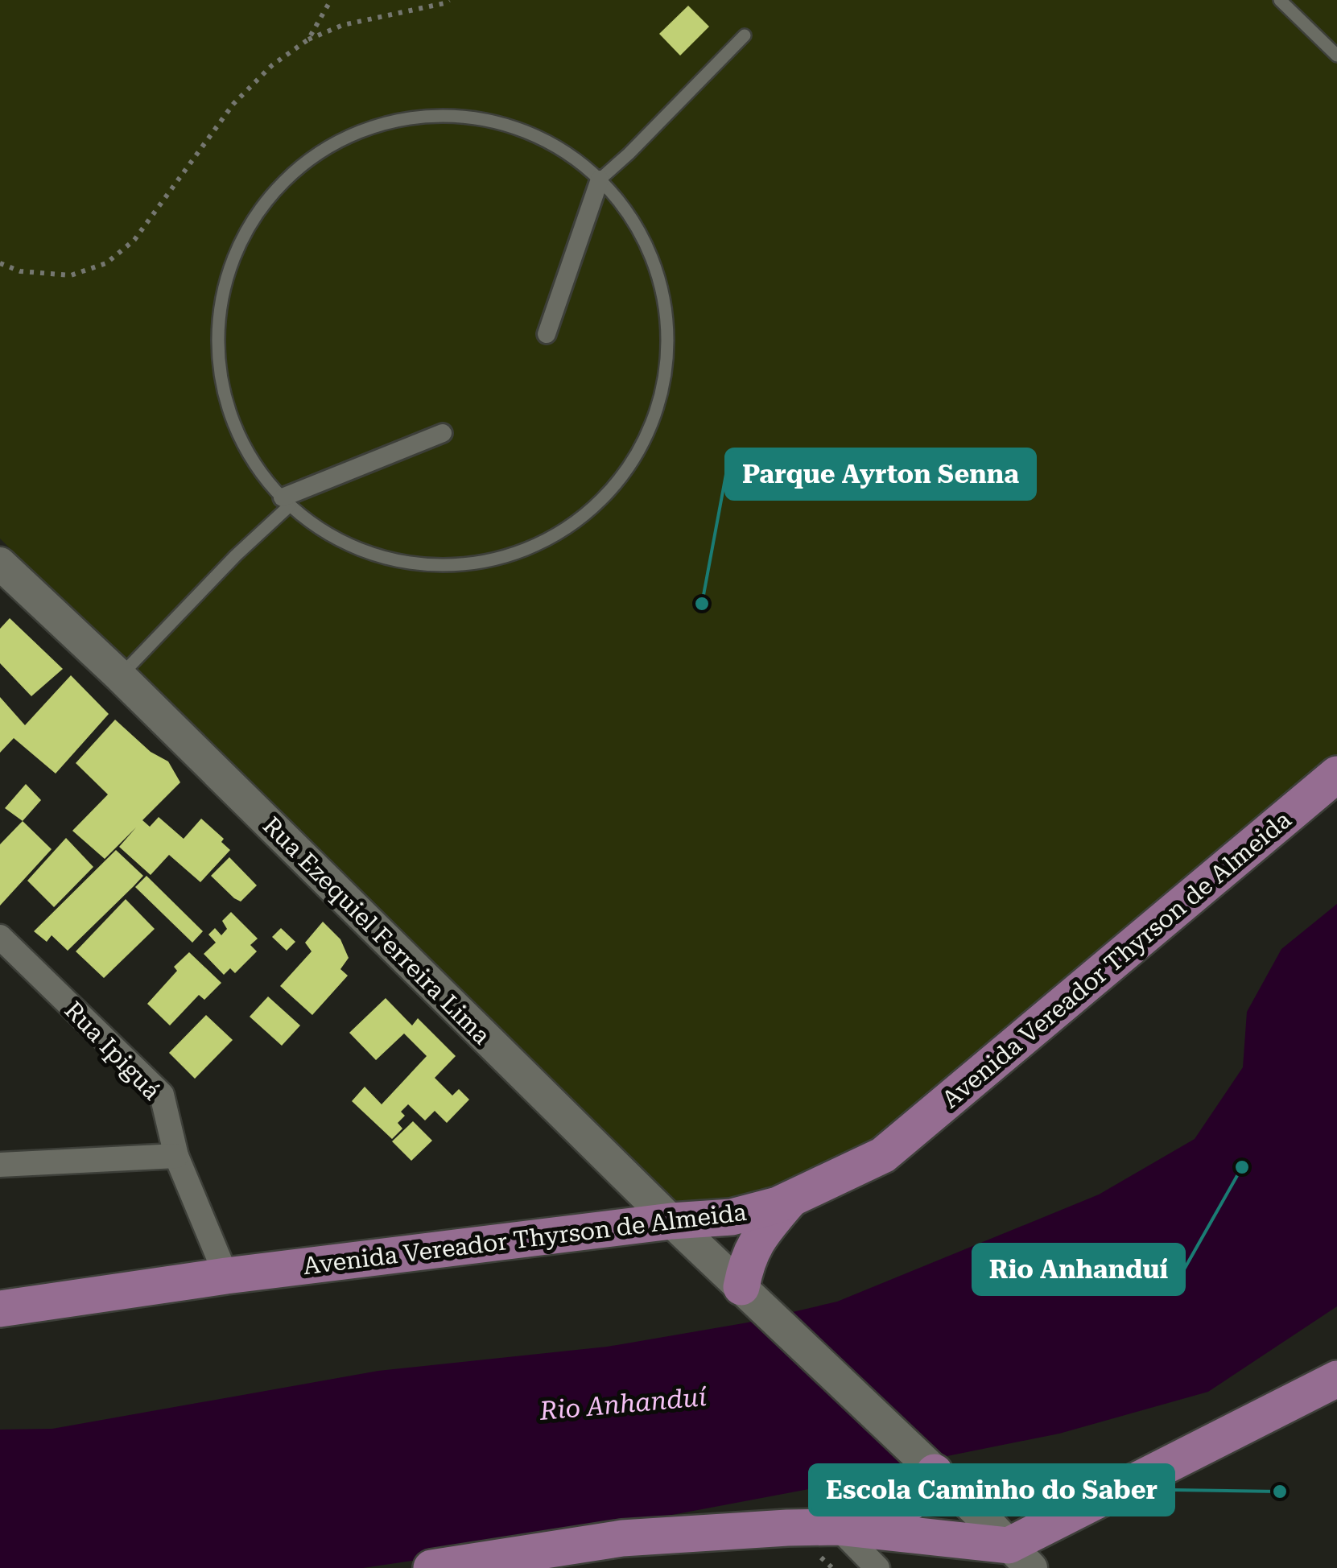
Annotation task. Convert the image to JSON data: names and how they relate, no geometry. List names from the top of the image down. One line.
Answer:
{"streets":{"main road":["Rua Ezequiel Ferreira Lima","Avenida Vereador Thyrson de Almeida"],"street":["Rua Ipiguá"]},"crossings":[["Rua Ezequiel Ferreira Lima","Avenida Vereador Thyrson de Almeida"],["Avenida Vereador Thyrson de Almeida","Rua Ipiguá"]],"water":["Rio Anhanduí"],"places":["Parque Ayrton Senna","Rio Anhanduí","Escola Caminho do Saber"]}
